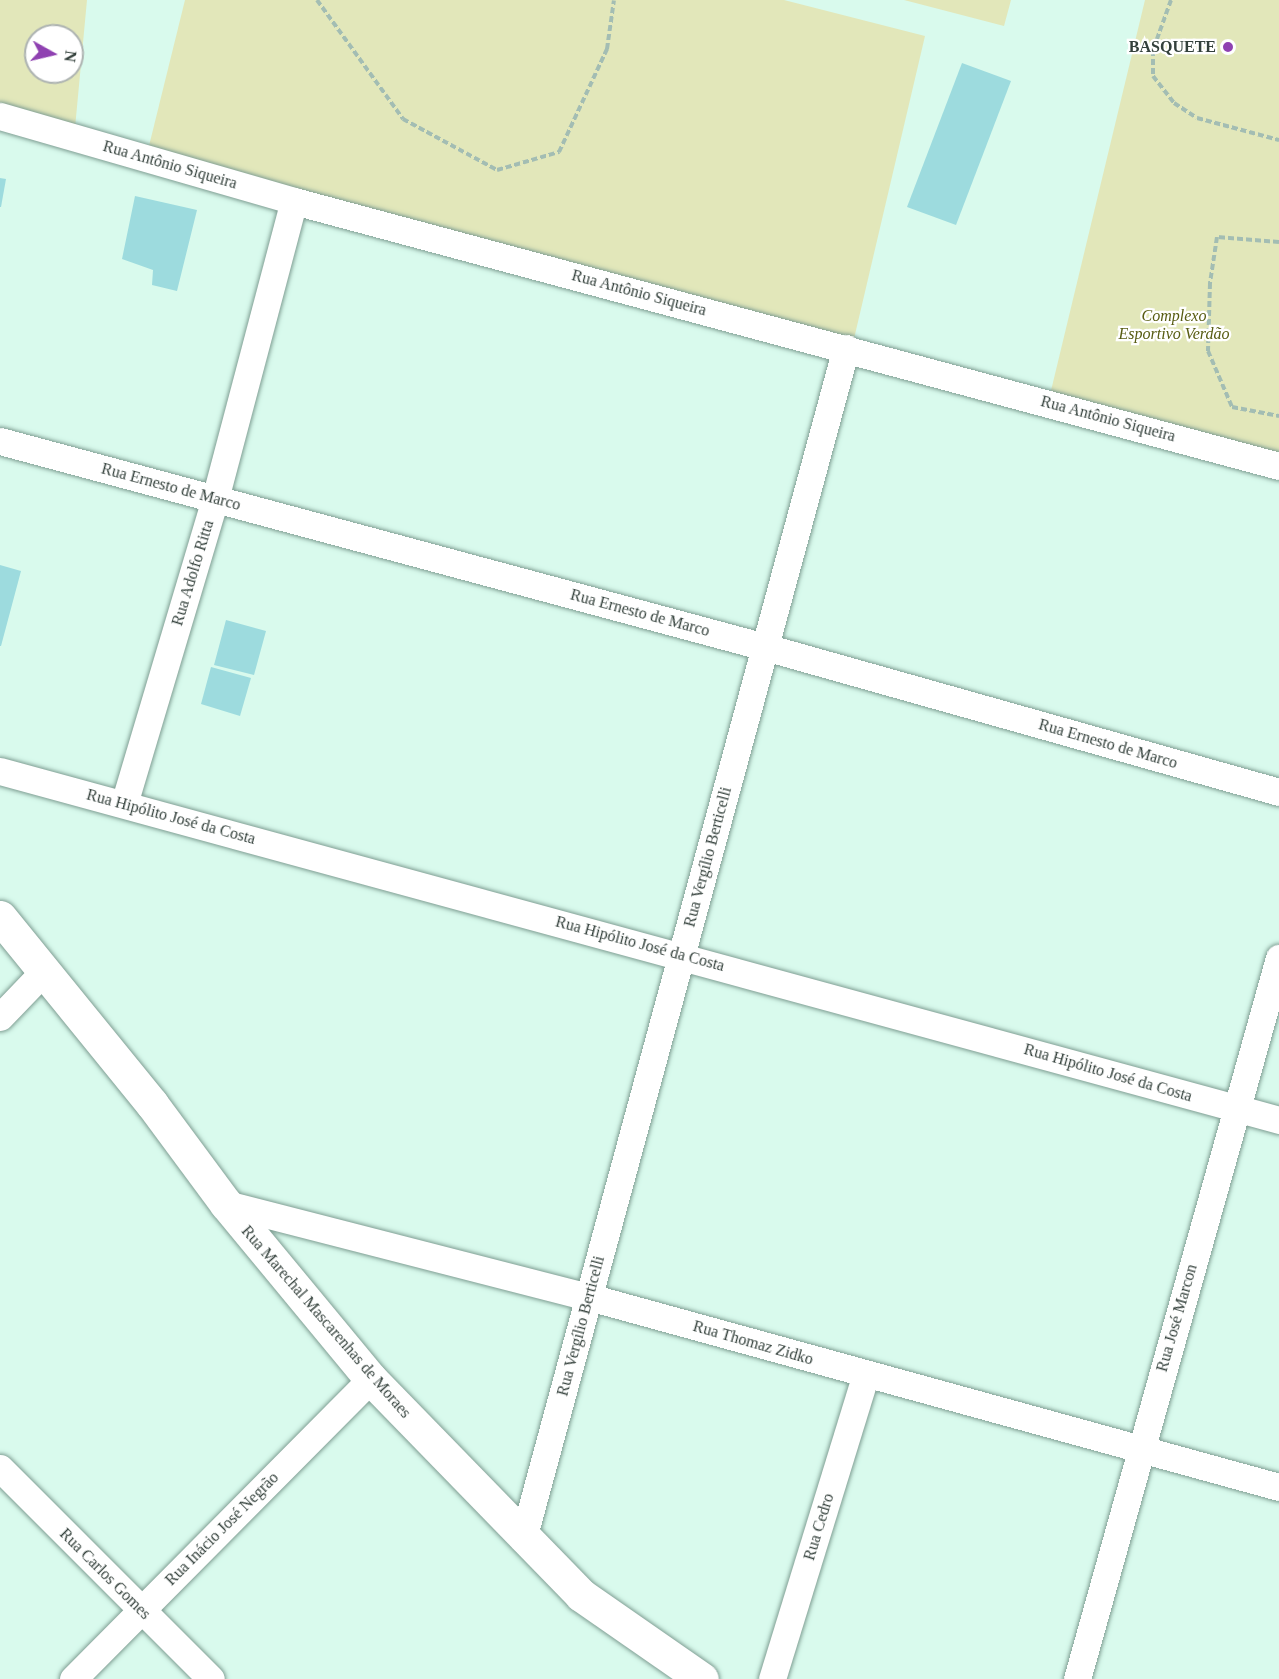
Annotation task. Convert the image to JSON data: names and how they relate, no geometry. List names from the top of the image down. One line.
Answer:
{"streets":{"street":["Rua Antônio Siqueira","Rua Ernesto de Marco","Rua Adolfo Ritta","Rua Hipólito José da Costa","Rua Vergílio Berticelli","Rua José Marcon","Rua Marechal Mascarenhas de Moraes","Rua Thomaz Zidko","Rua Cedro","Rua Inácio José Negrão","Rua Carlos Gomes"]},"crossings":[["Rua Antônio Siqueira","Rua Adolfo Ritta"],["Rua Antônio Siqueira","Rua Vergílio Berticelli"],["Rua Ernesto de Marco","Rua Adolfo Ritta"],["Rua Ernesto de Marco","Rua Vergílio Berticelli"],["Rua Adolfo Ritta","Rua Hipólito José da Costa"],["Rua Hipólito José da Costa","Rua Vergílio Berticelli"],["Rua Hipólito José da Costa","Rua José Marcon"],["Rua Vergílio Berticelli","Rua Marechal Mascarenhas de Moraes"],["Rua Vergílio Berticelli","Rua Thomaz Zidko"],["Rua José Marcon","Rua Thomaz Zidko"],["Rua Marechal Mascarenhas de Moraes","Rua Thomaz Zidko"],["Rua Marechal Mascarenhas de Moraes","Rua Inácio José Negrão"],["Rua Thomaz Zidko","Rua Cedro"],["Rua Inácio José Negrão","Rua Carlos Gomes"]],"parks":["Complexo Esportivo Verdão"],"places":["BASQUETE"],"north":"right"}
